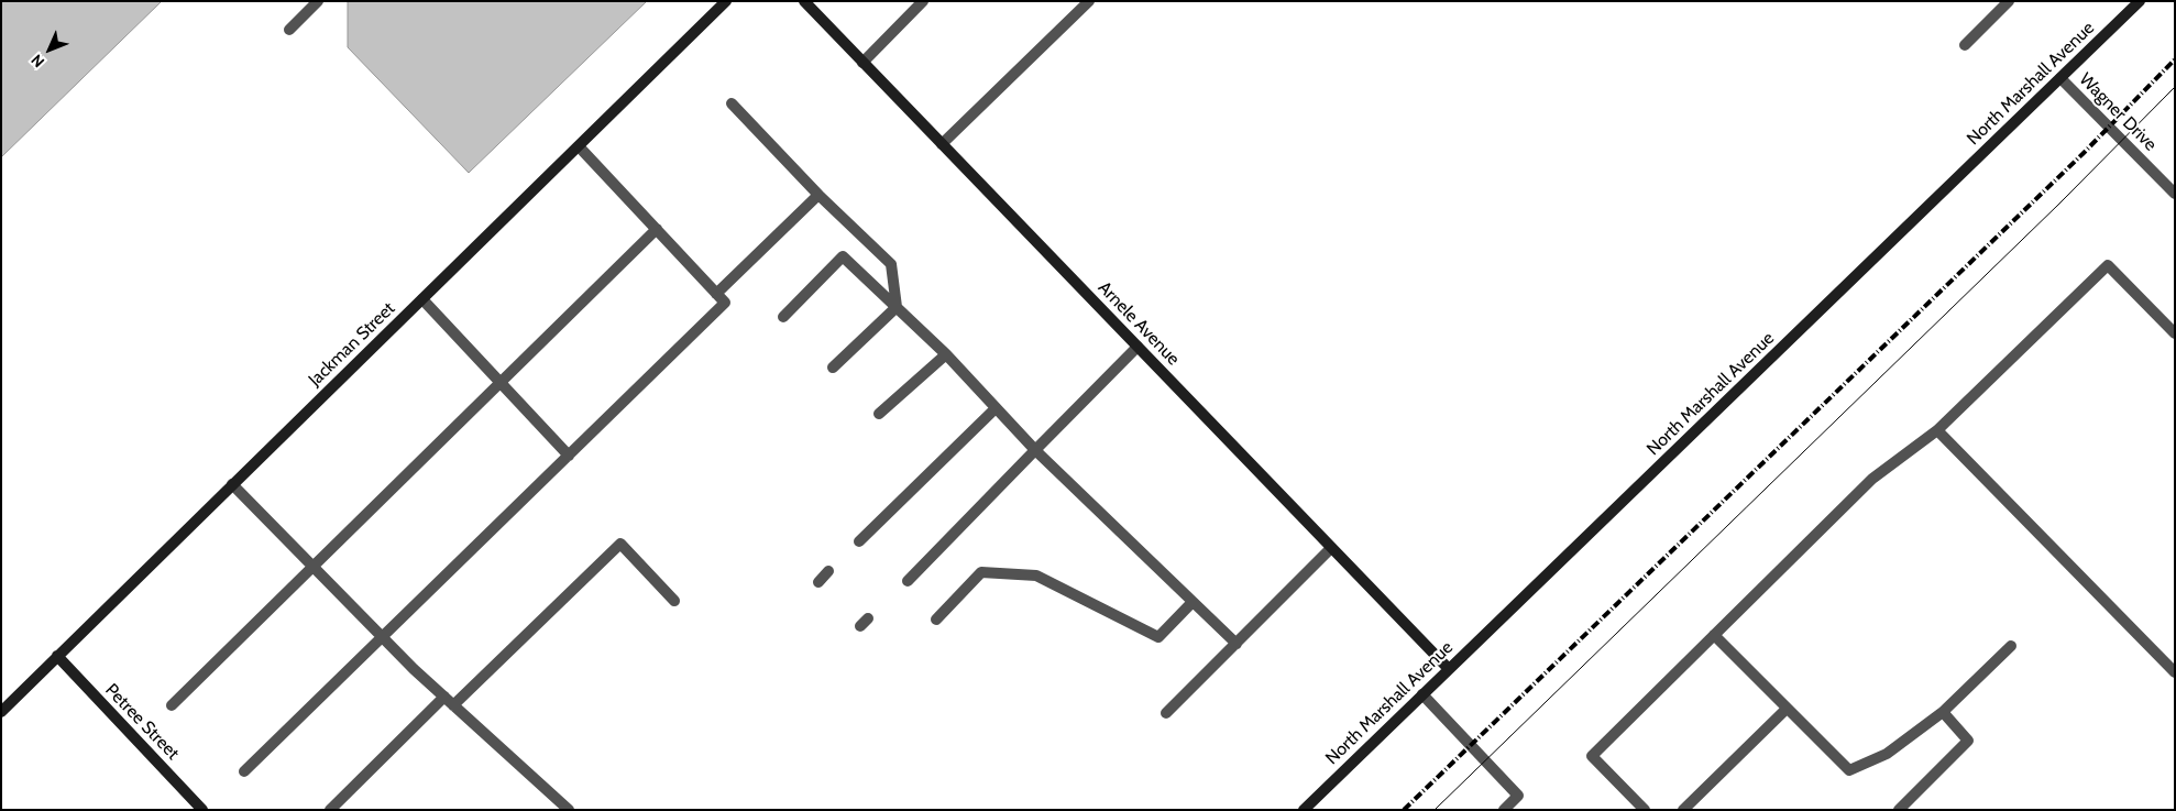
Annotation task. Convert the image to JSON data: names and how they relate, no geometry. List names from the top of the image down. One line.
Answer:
{"streets":{"street":["North Marshall Avenue","Wagner Drive","Arnele Avenue","Jackman Street","Petree Street"]},"crossings":[["North Marshall Avenue","Wagner Drive"],["North Marshall Avenue","Arnele Avenue"],["Jackman Street","Petree Street"]],"north":"bottom left"}
